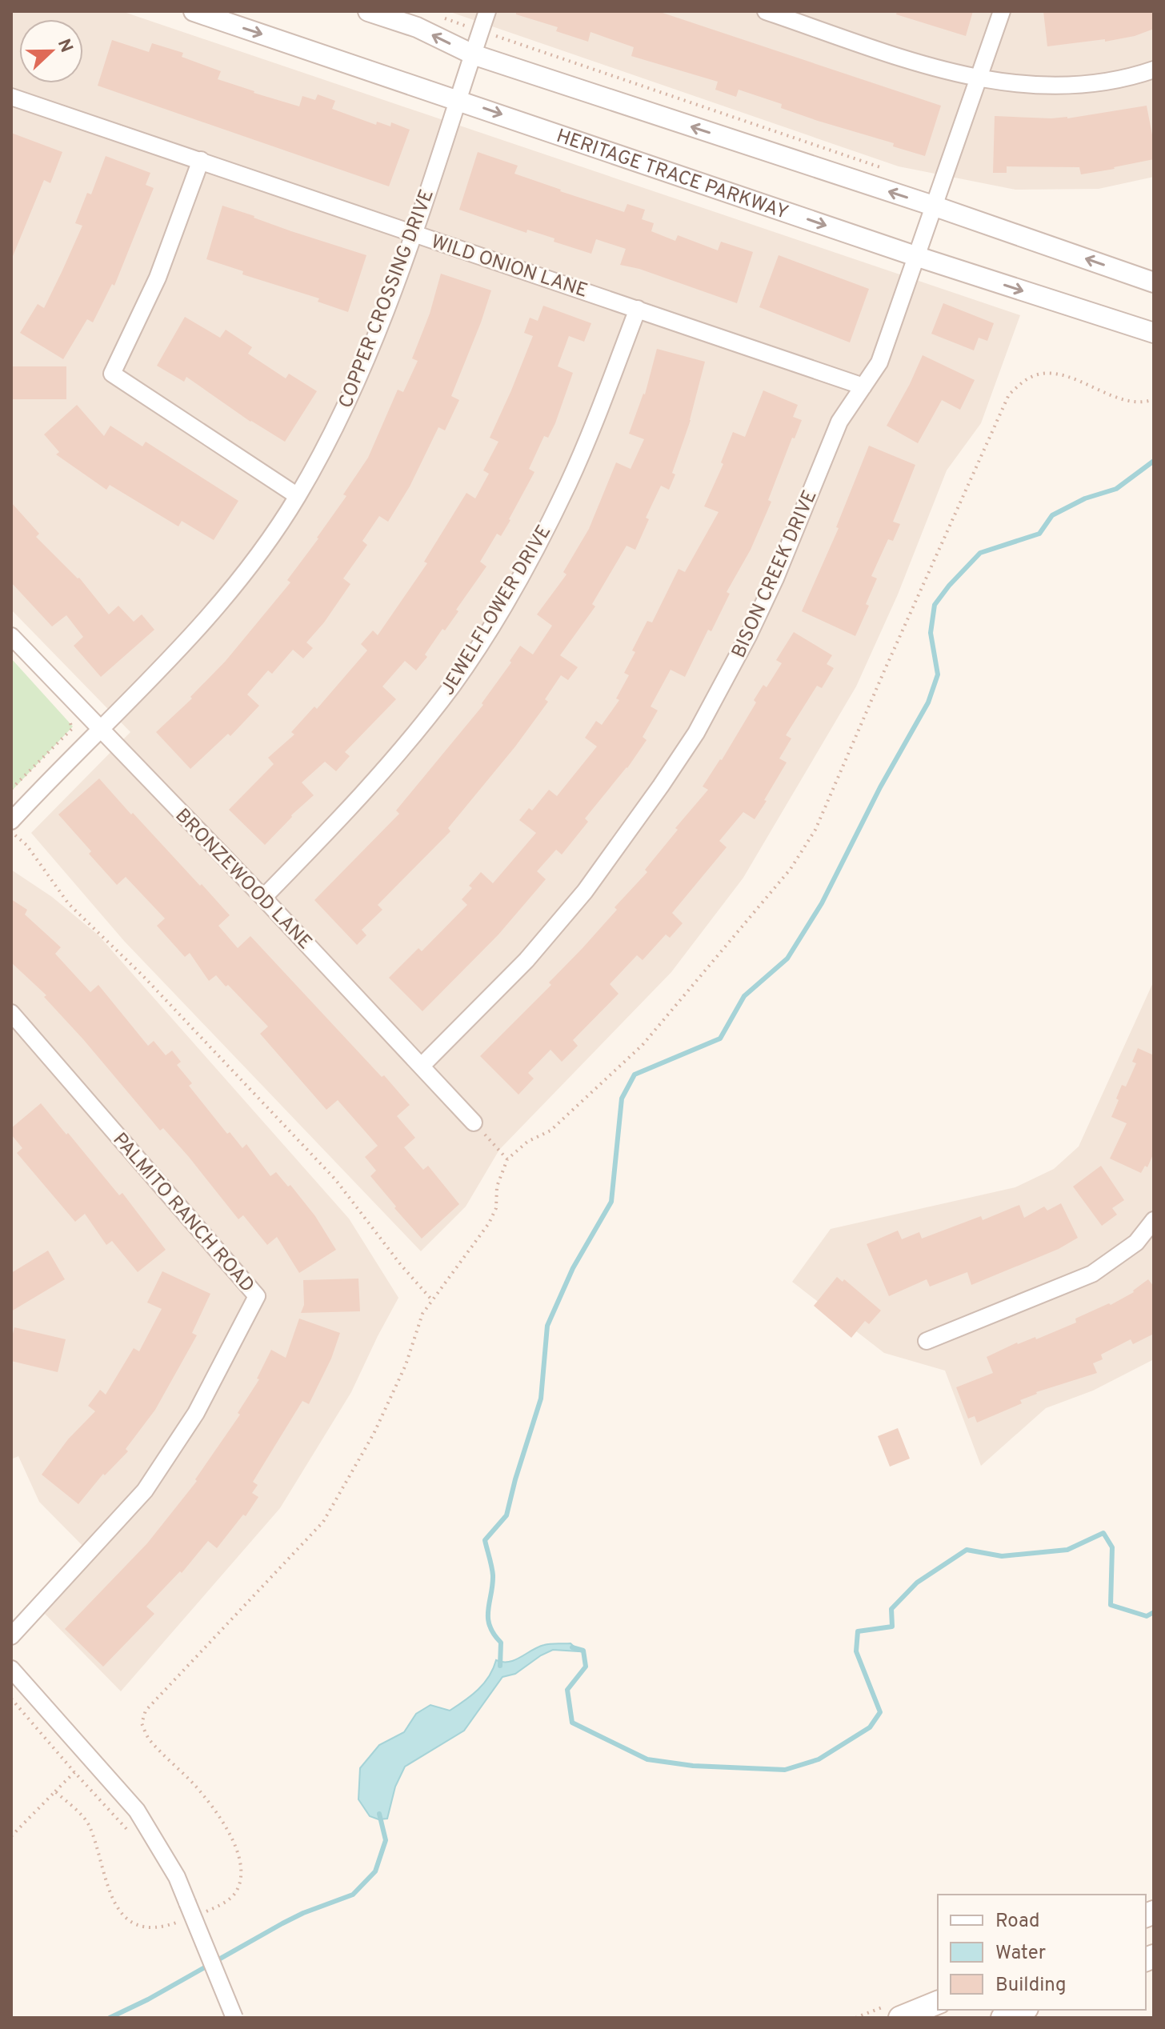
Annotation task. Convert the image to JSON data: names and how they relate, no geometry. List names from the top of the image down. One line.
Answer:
{"streets":{"street":["HERITAGE TRACE PARKWAY","WILD ONION LANE","COPPER CROSSING DRIVE","BISON CREEK DRIVE","JEWELFLOWER DRIVE","BRONZEWOOD LANE","PALMITO RANCH ROAD"]},"crossings":[["HERITAGE TRACE PARKWAY","COPPER CROSSING DRIVE"],["HERITAGE TRACE PARKWAY","BISON CREEK DRIVE"],["WILD ONION LANE","COPPER CROSSING DRIVE"],["WILD ONION LANE","BISON CREEK DRIVE"],["WILD ONION LANE","JEWELFLOWER DRIVE"],["COPPER CROSSING DRIVE","BRONZEWOOD LANE"],["BISON CREEK DRIVE","BRONZEWOOD LANE"],["JEWELFLOWER DRIVE","BRONZEWOOD LANE"]],"legend":["Road","Water","Building"],"north":"right"}
